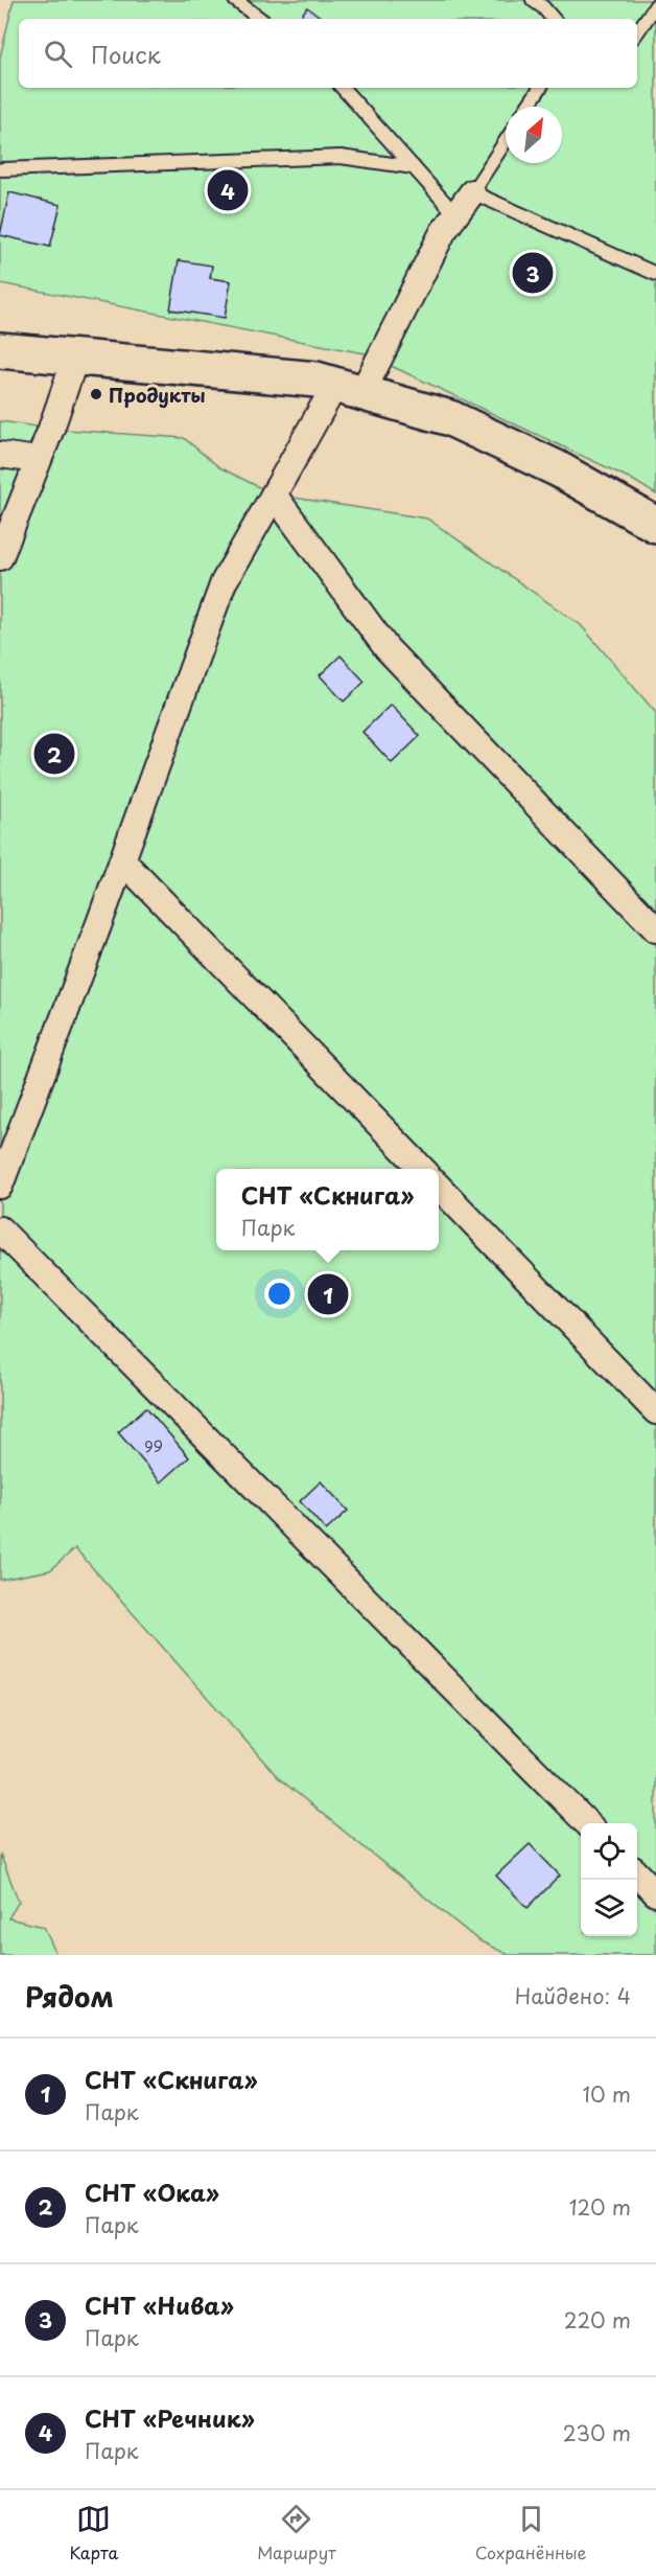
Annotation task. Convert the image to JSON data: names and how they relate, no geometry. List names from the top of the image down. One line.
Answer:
{"places":["Продукты"],"house_numbers":["99"],"north":"top right","page":{"search":"Поиск","pins":["4","3","2","1"],"popup":["СНТ «Скнига»","Парк"],"heading":["Рядом","Найдено: 4"],"list":[{"mark":"1","name":"СНТ «Скнига»","note":"Парк","value":"10 m"},{"mark":"2","name":"СНТ «Ока»","note":"Парк","value":"120 m"},{"mark":"3","name":"СНТ «Нива»","note":"Парк","value":"220 m"},{"mark":"4","name":"СНТ «Речник»","note":"Парк","value":"230 m"}],"nav":["Карта","Маршрут","Сохранённые"]}}
